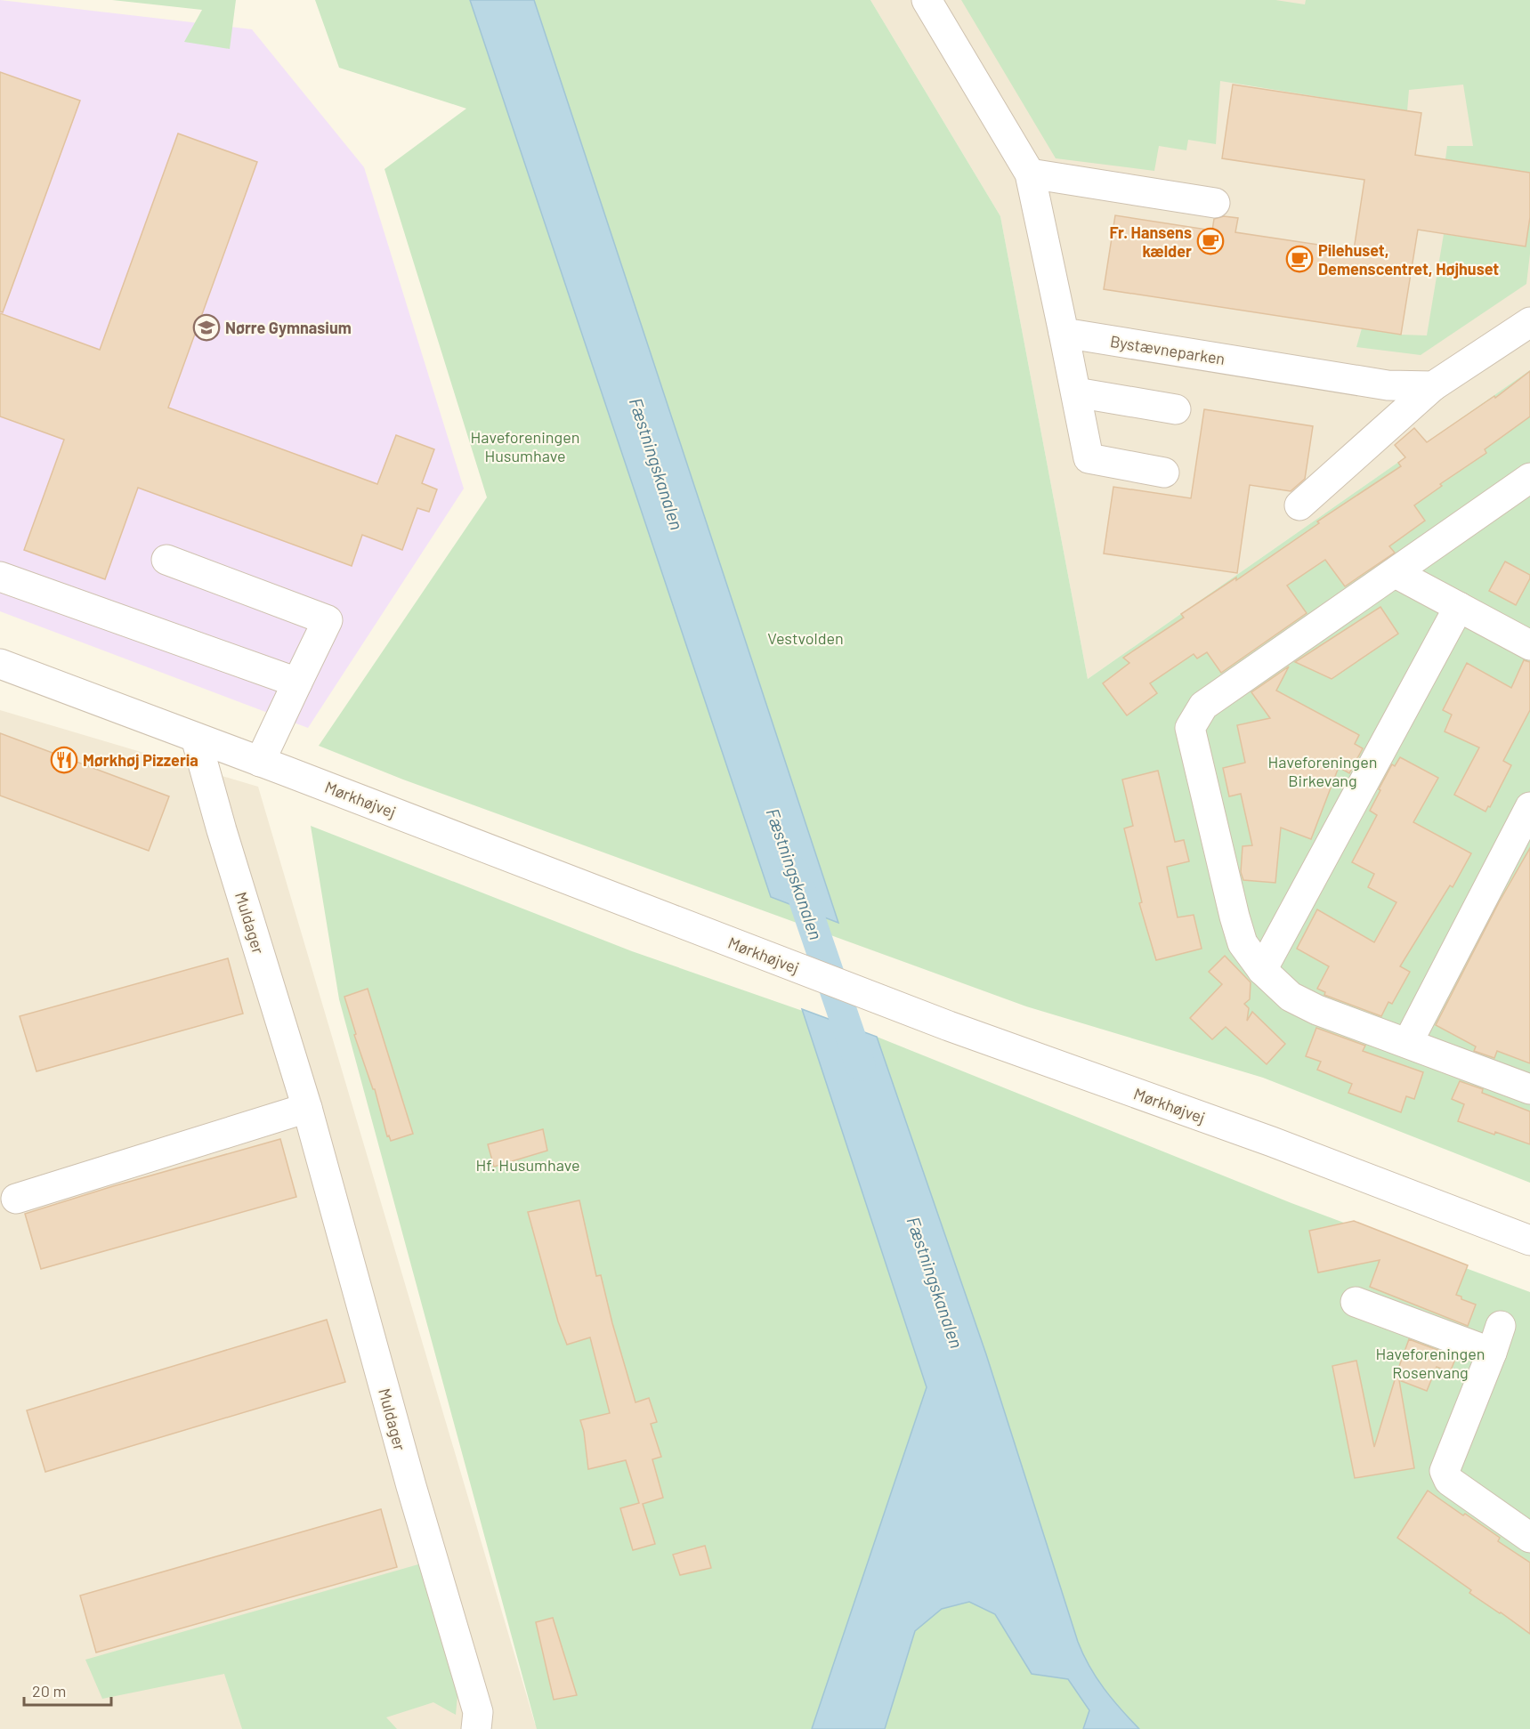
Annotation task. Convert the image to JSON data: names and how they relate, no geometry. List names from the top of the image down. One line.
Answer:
{"streets":{"street":["Bystævneparken","Mørkhøjvej","Muldager"]},"crossings":[["Mørkhøjvej","Muldager"]],"water":["Fæstningskanalen"],"parks":["Haveforeningen Husumhave","Vestvolden","Haveforeningen Birkevang","Hf. Husumhave","Haveforeningen Rosenvang"],"places":{"cafe":["Fr. Hansens kælder","Pilehuset, Demenscentret, Højhuset"],"school or university":["Nørre Gymnasium"],"restaurant":["Mørkhøj Pizzeria"]},"scale_bar":"20 m"}
